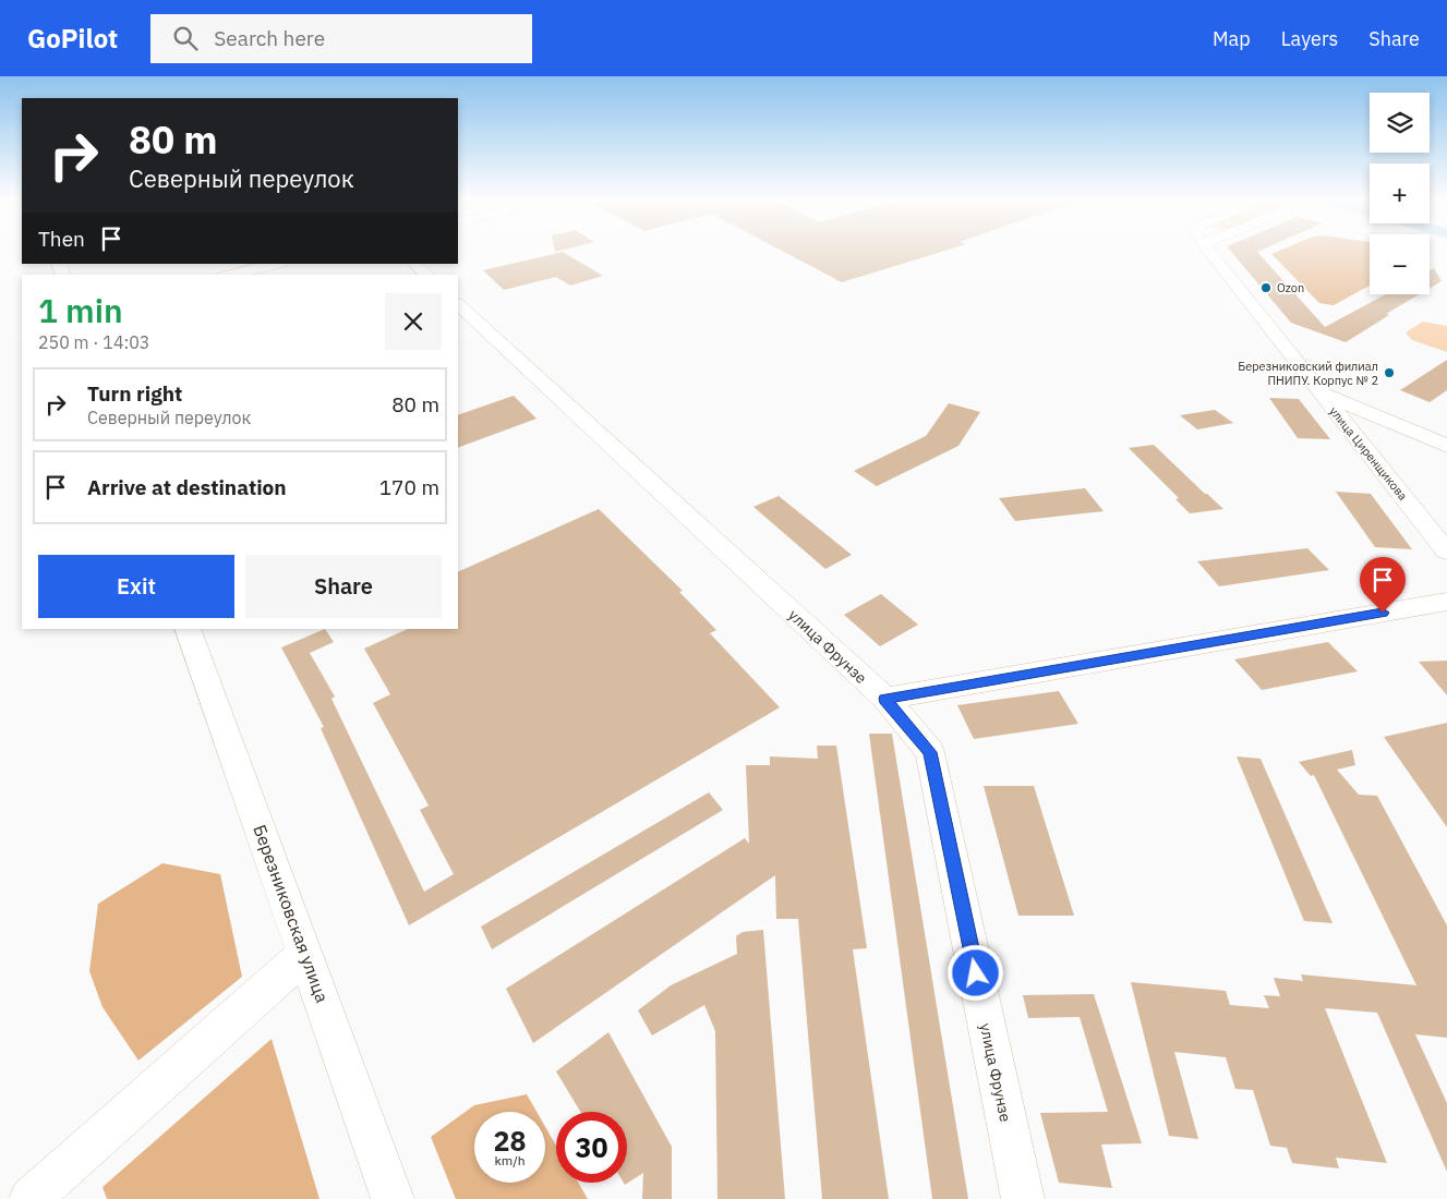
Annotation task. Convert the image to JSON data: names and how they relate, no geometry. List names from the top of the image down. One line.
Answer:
{"streets":{"street":["улица Циренщикова","улица Фрунзе","Березниковская улица"]},"places":["Ozon","Березниковский филиал ПНИПУ. Корпус № 2"],"page":{"header":"GoPilot","search":"Search here","nav":["Map","Layers","Share"],"map_buttons":["+","−"],"turn":["80 m","Северный переулок"],"then":"Then","heading":["1 min","250 m · 14:03"],"list":[{"name":"Turn right","note":"Северный переулок","value":"80 m"},{"name":"Arrive at destination","value":"170 m"}],"buttons":["Exit","Share"],"speed":"28 km/h","limit":"30"}}
